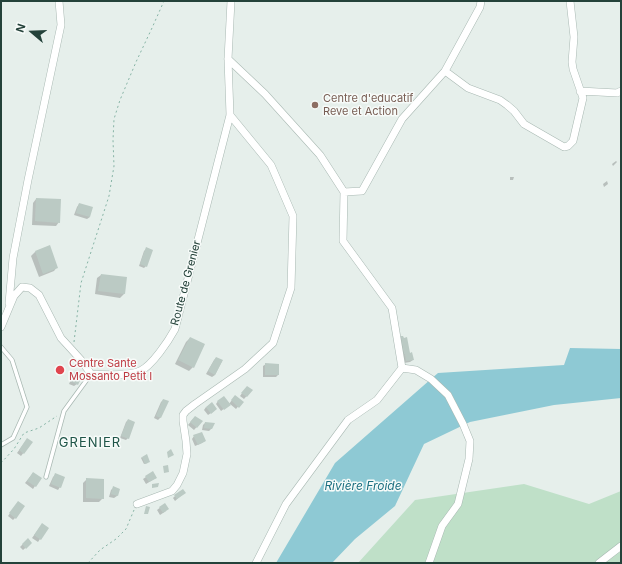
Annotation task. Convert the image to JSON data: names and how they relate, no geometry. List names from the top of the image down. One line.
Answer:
{"streets":{"street":["Route de Grenier"]},"districts":["GRENIER"],"water":["Rivière Froide"],"places":["Centre d'educatif Reve et Action","Centre Sante Mossanto Petit I"],"north":"left"}
